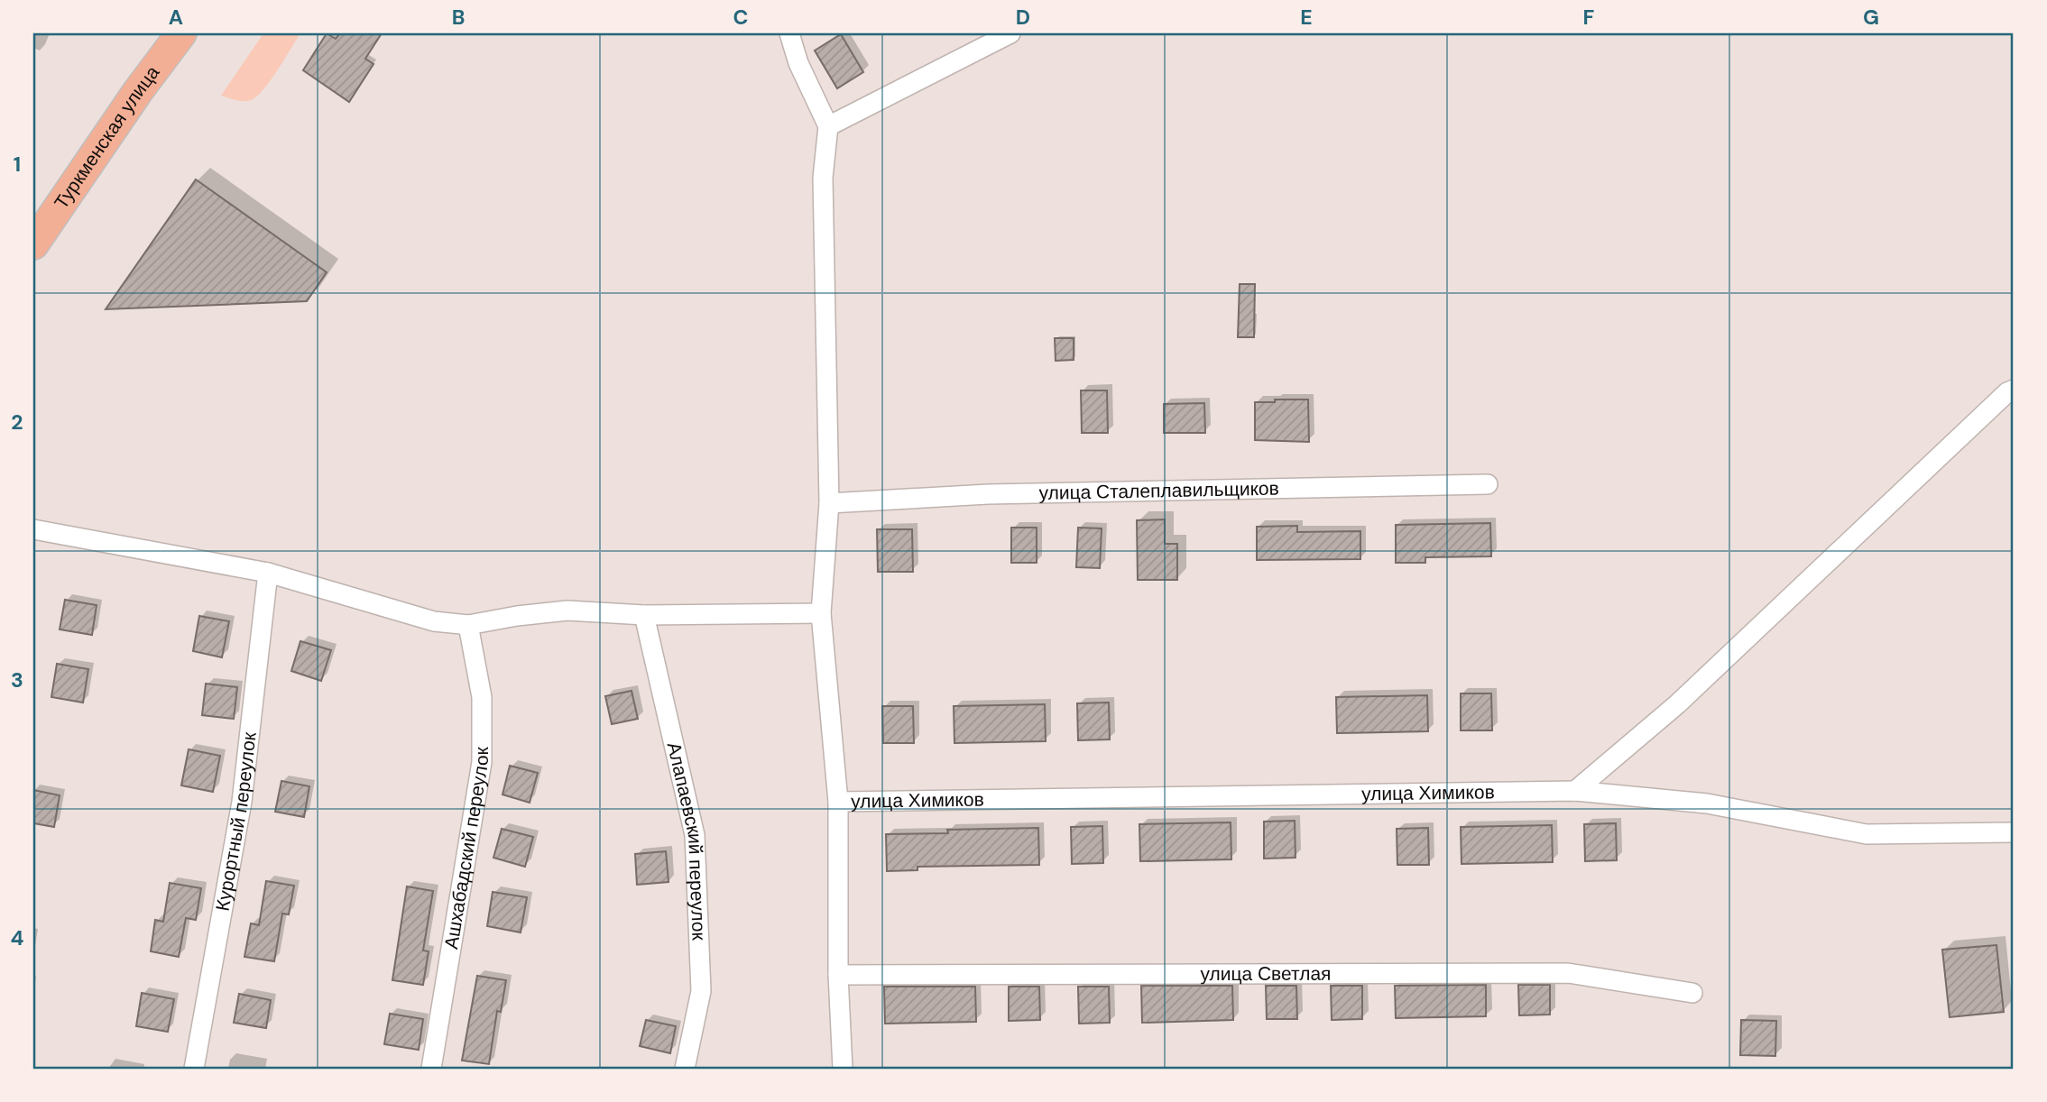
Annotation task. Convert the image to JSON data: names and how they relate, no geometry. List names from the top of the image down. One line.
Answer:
{"streets":{"main road":["Туркменская улица"],"street":["улица Сталеплавильщиков","улица Химиков","Курортный переулок","Алапаевский переулок","Ашхабадский переулок","улица Светлая"]},"grid":{"columns":["A","B","C","D","E","F","G"],"rows":["1","2","3","4"]}}
